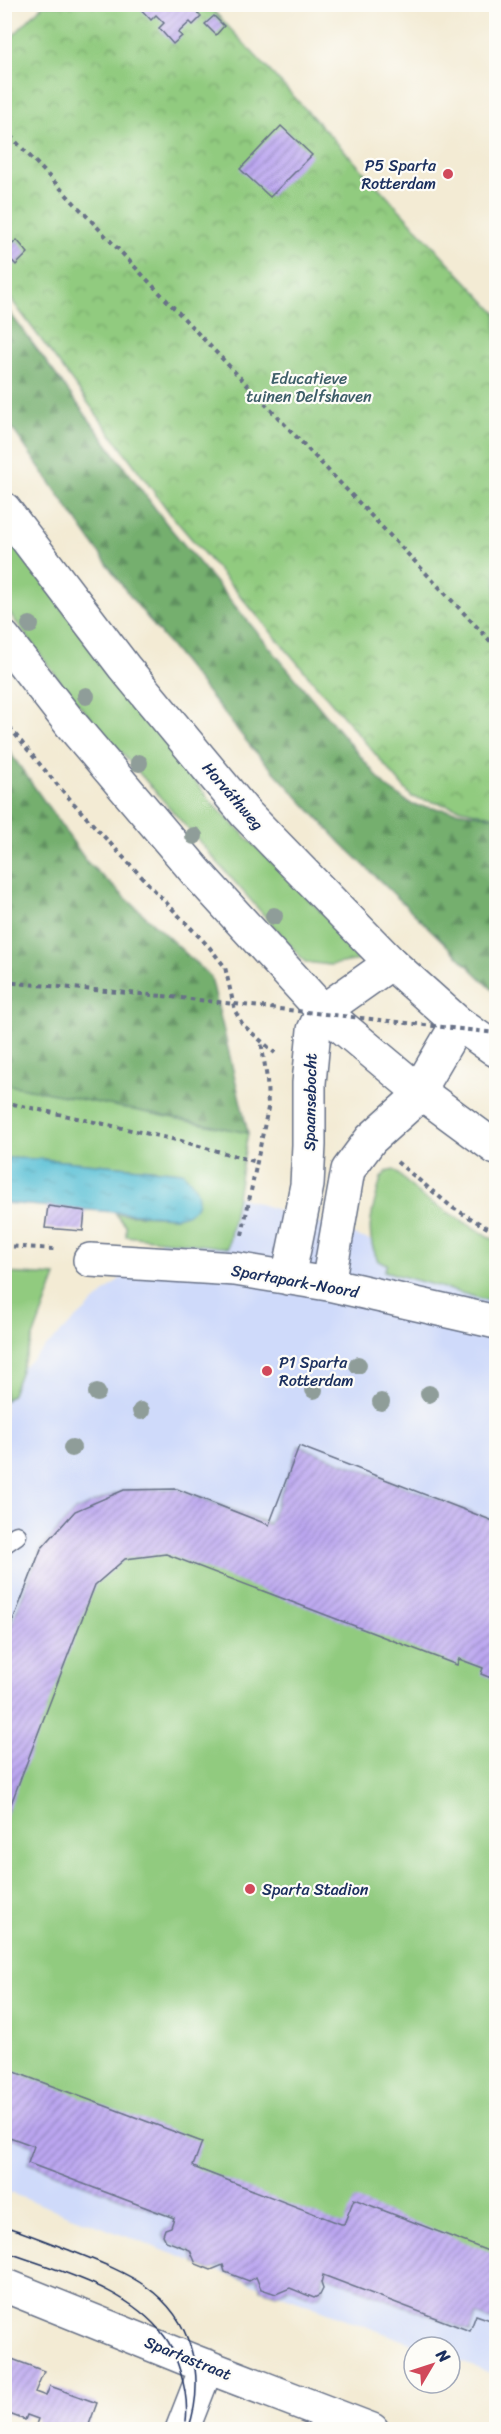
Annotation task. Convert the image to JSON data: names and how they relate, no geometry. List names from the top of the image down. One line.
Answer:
{"streets":{"street":["Horváthweg","Spaansebocht","Spartapark-Noord","Spartastraat"]},"crossings":[["Spaansebocht","Spartapark-Noord"]],"parks":["Educatieve tuinen Delfshaven"],"places":["P5 Sparta Rotterdam","P1 Sparta Rotterdam","Sparta Stadion"],"north":"top right"}
